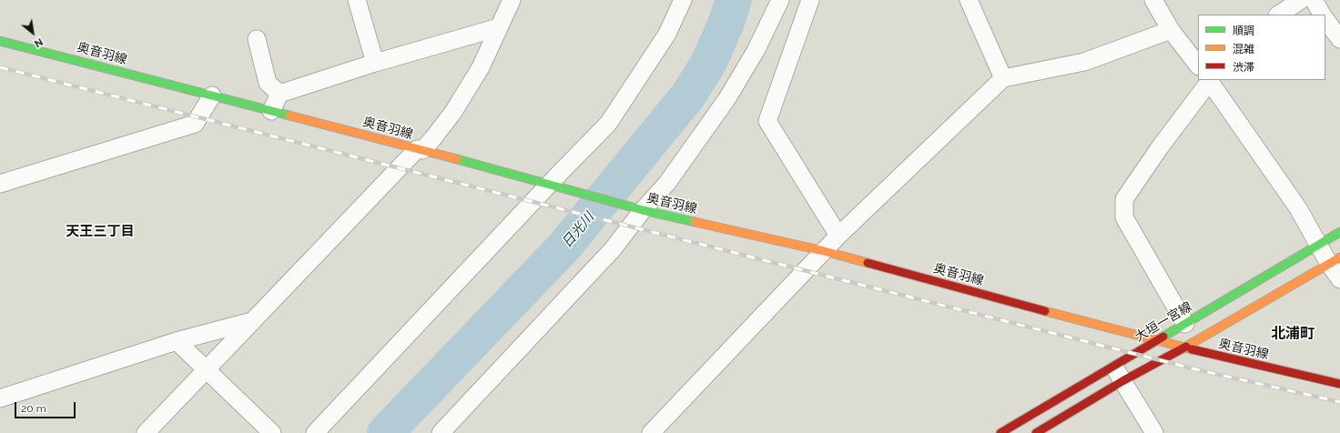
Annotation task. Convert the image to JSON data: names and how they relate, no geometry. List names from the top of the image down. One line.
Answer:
{"streets":{"main road":["奥音羽線","大垣一宮線"]},"crossings":[["奥音羽線","大垣一宮線"]],"districts":["天王三丁目","北浦町"],"water":["日光川"],"legend":["順調","混雑","渋滞"],"scale_bar":"20 m","north":"bottom right"}
